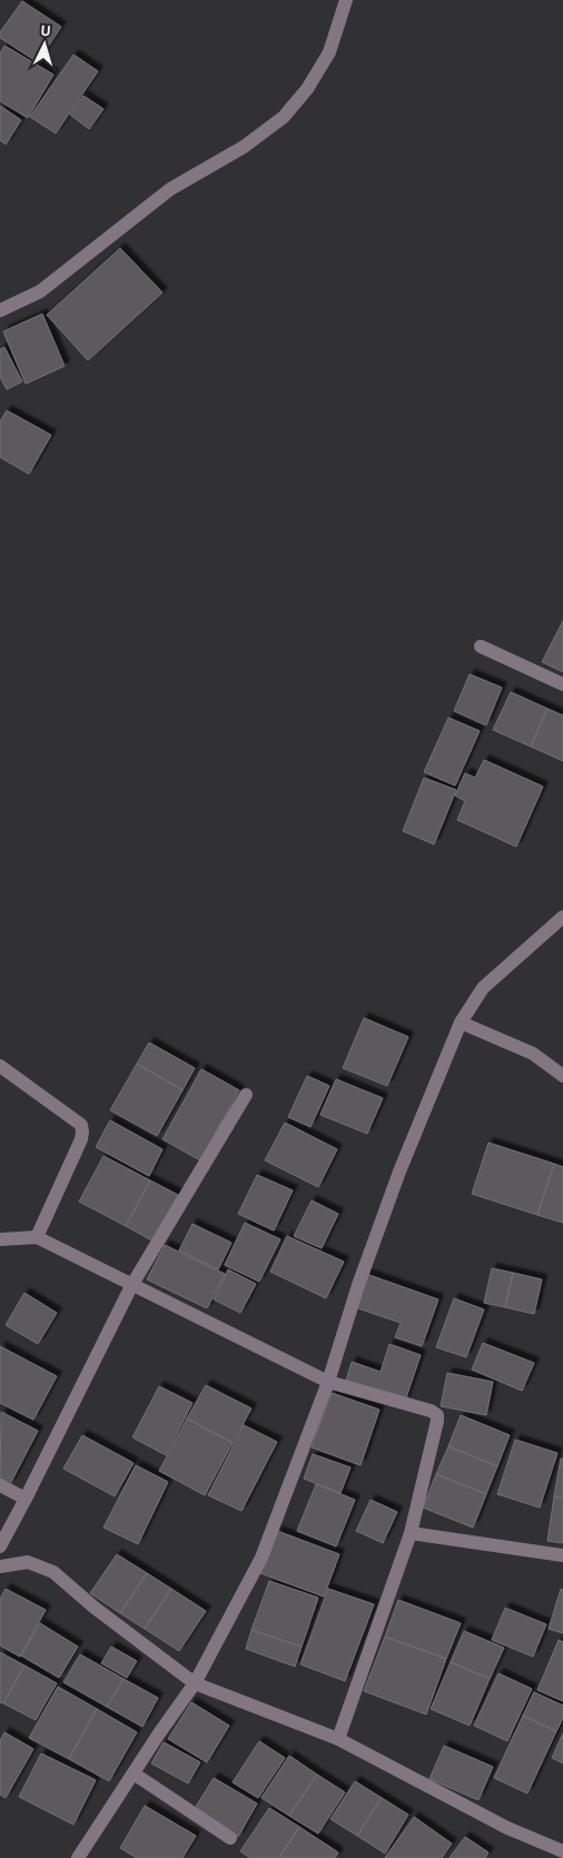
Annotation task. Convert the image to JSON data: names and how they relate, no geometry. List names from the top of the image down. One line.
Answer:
{"north":"top"}
